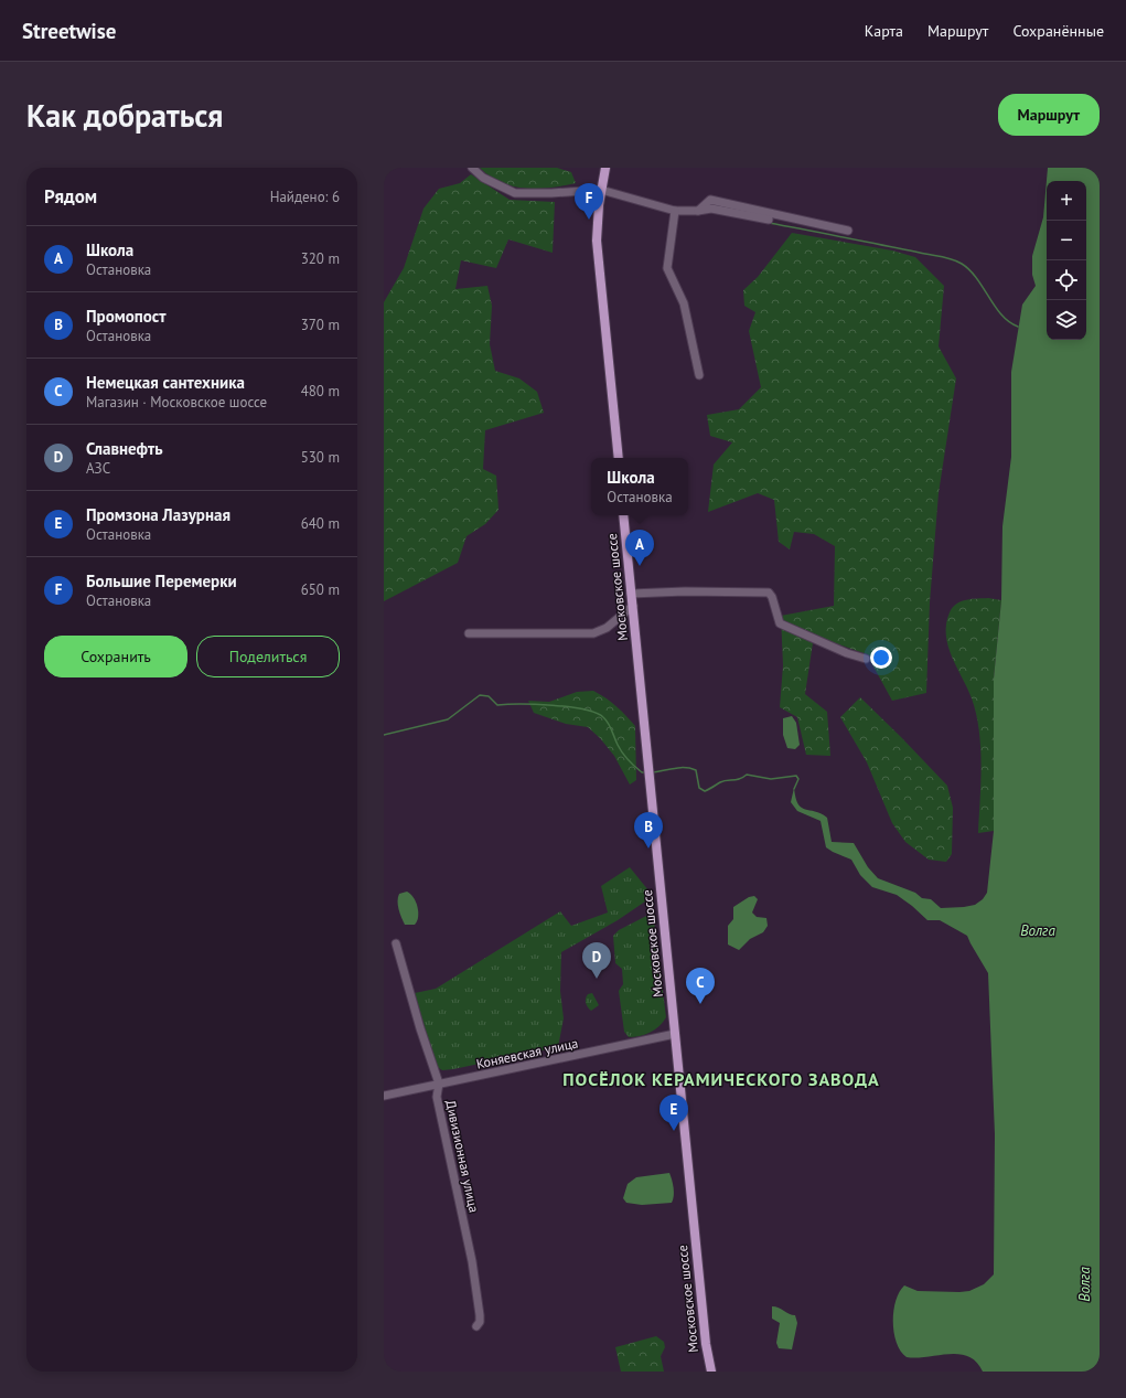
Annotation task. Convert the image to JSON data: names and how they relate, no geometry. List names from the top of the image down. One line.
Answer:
{"streets":{"main road":["Московское шоссе"],"street":["Коняевская улица","Дивизионная улица"]},"crossings":[["Московское шоссе","Коняевская улица"],["Коняевская улица","Дивизионная улица"]],"districts":["ПОСЁЛОК КЕРАМИЧЕСКОГО ЗАВОДА"],"water":["Волга"],"page":{"header":"Streetwise","nav":["Карта","Маршрут","Сохранённые"],"buttons":["Маршрут",["Сохранить","Поделиться"]],"title":"Как добраться","heading":["Рядом","Найдено: 6"],"map_buttons":["+","−"],"pins":["F","A","B","D","C","E"],"list":[{"mark":"A","name":"Школа","note":"Остановка","value":"320 m"},{"mark":"B","name":"Промопост","note":"Остановка","value":"370 m"},{"mark":"C","name":"Немецкая сантехника","note":"Магазин · Московское шоссе","value":"480 m"},{"mark":"D","name":"Славнефть","note":"АЗС","value":"530 m"},{"mark":"E","name":"Промзона Лазурная","note":"Остановка","value":"640 m"},{"mark":"F","name":"Большие Перемерки","note":"Остановка","value":"650 m"}],"popup":["Школа","Остановка"]}}
